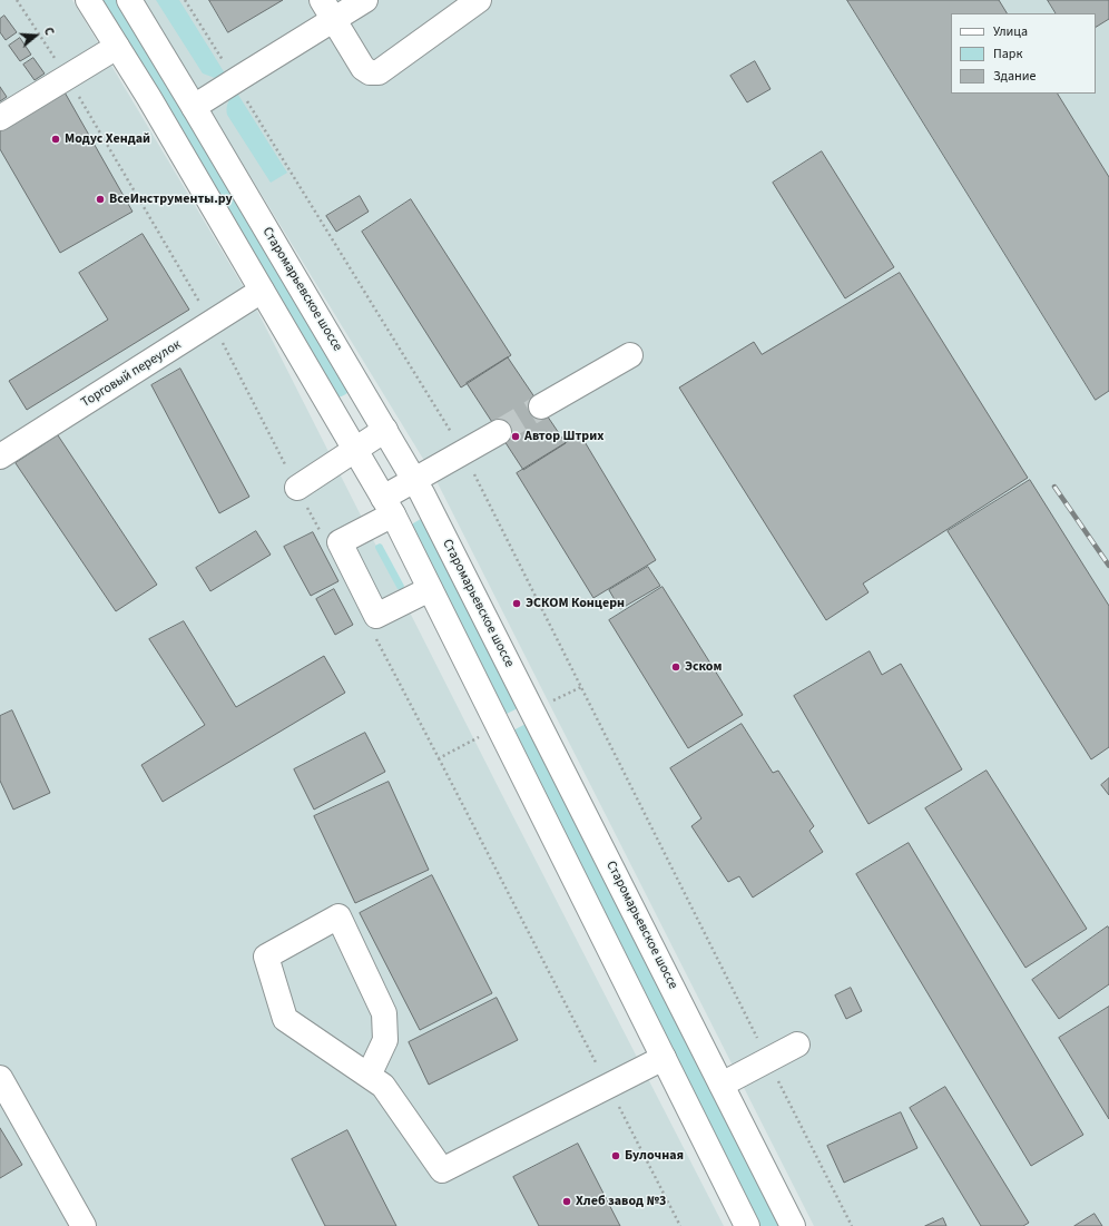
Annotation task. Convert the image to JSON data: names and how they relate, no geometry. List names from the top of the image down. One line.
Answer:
{"streets":{"main road":["Старомарьевское шоссе","Торговый переулок"]},"places":["Модус Хендай","ВсеИнструменты.ру","Автор Штрих","ЭСКОМ Концерн","Эском","Булочная","Хлеб завод №3"],"legend":["Улица","Парк","Здание"],"north":"right"}
